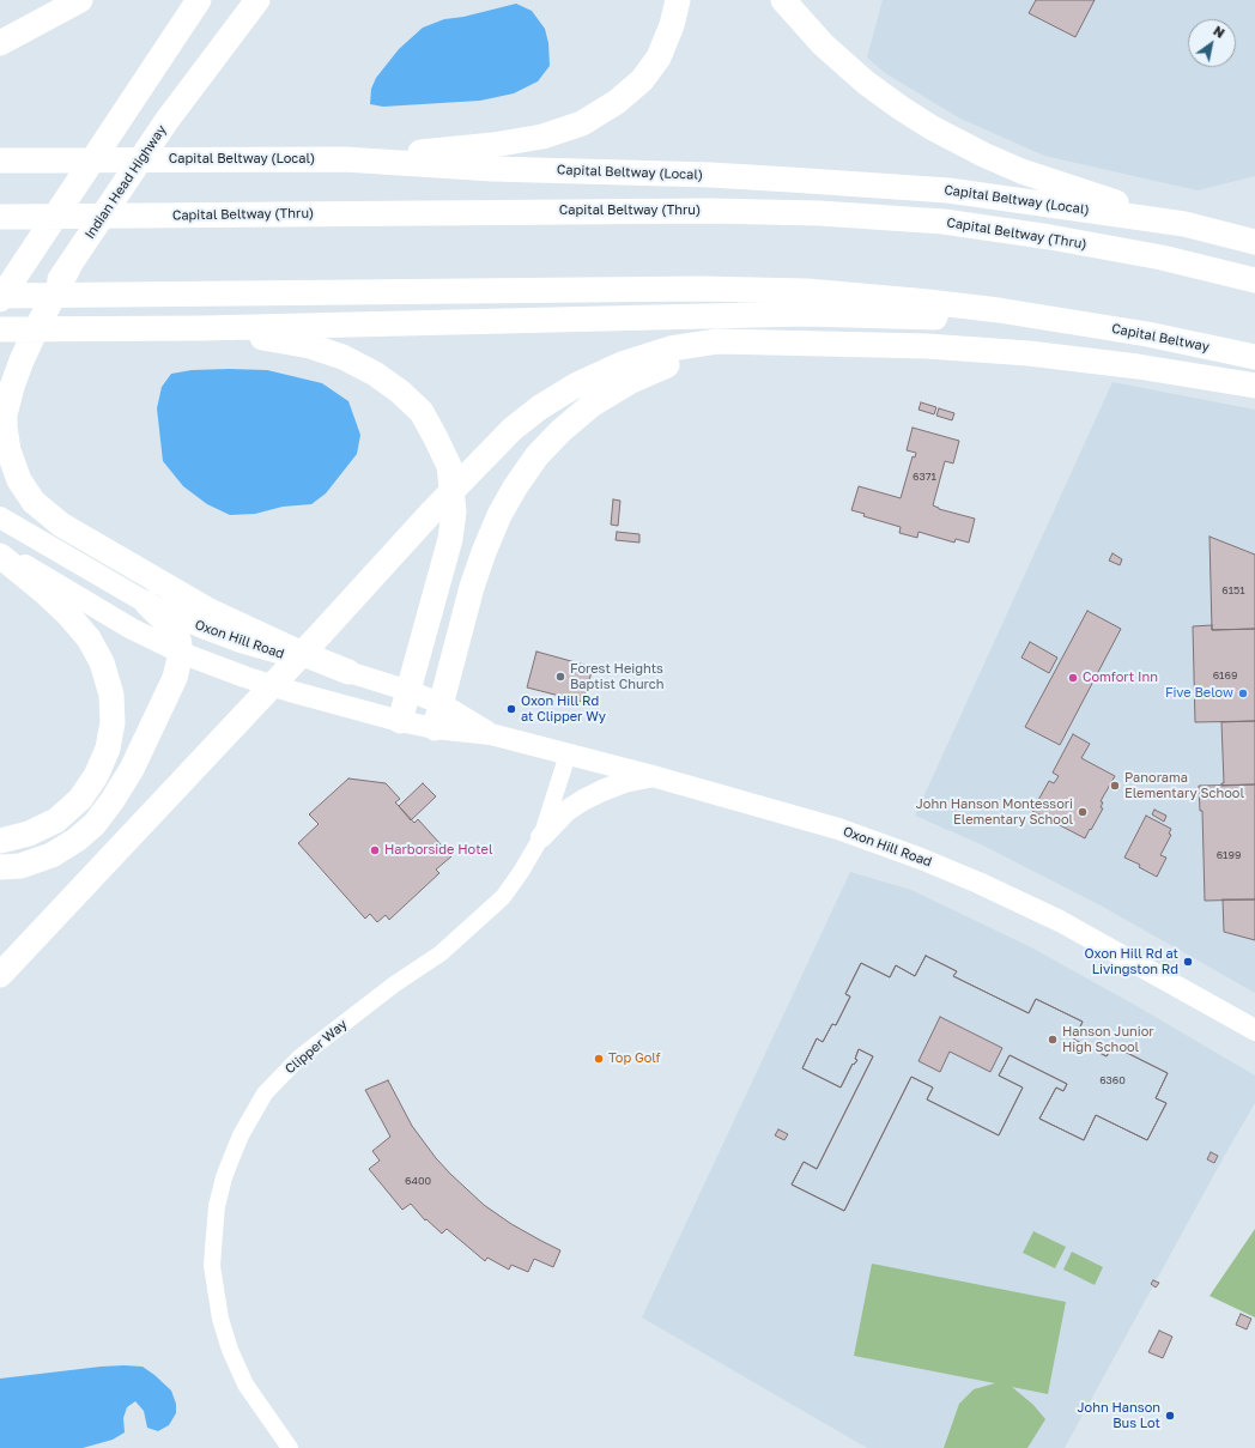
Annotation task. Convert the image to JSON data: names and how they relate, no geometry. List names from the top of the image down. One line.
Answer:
{"streets":{"highway":["Capital Beltway (Local)","Indian Head Highway","Capital Beltway (Thru)","Capital Beltway"],"main road":["Oxon Hill Road"],"street":["Clipper Way"]},"crossings":[["Indian Head Highway","Oxon Hill Road"],["Oxon Hill Road","Clipper Way"]],"places":["Forest Heights Baptist Church","Comfort Inn","Five Below","Oxon Hill Rd at Clipper Wy","Panorama Elementary School","John Hanson Montessori Elementary School","Harborside Hotel","Oxon Hill Rd at Livingston Rd","Hanson Junior High School","Top Golf","John Hanson Bus Lot"],"house_numbers":["6371","6151","6169","6199","6360","6400"],"north":"top right"}
